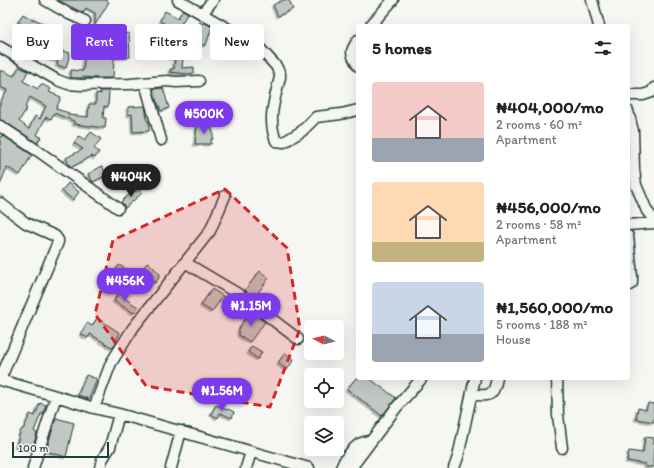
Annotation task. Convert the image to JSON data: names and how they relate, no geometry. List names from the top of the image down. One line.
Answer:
{"scale_bar":"100 m","north":"left","page":{"chip":["Buy","Rent","Filters","New"],"heading":"5 homes","list":[{"name":"₦404,000/mo","note":"2 rooms · 60 m² · Apartment"},{"name":"₦456,000/mo","note":"2 rooms · 58 m² · Apartment"},{"name":"₦1,560,000/mo","note":"5 rooms · 188 m² · House"}],"price":["₦500K","₦404K","₦456K","₦1.15M","₦1.56M"],"scale":"100 m"}}
